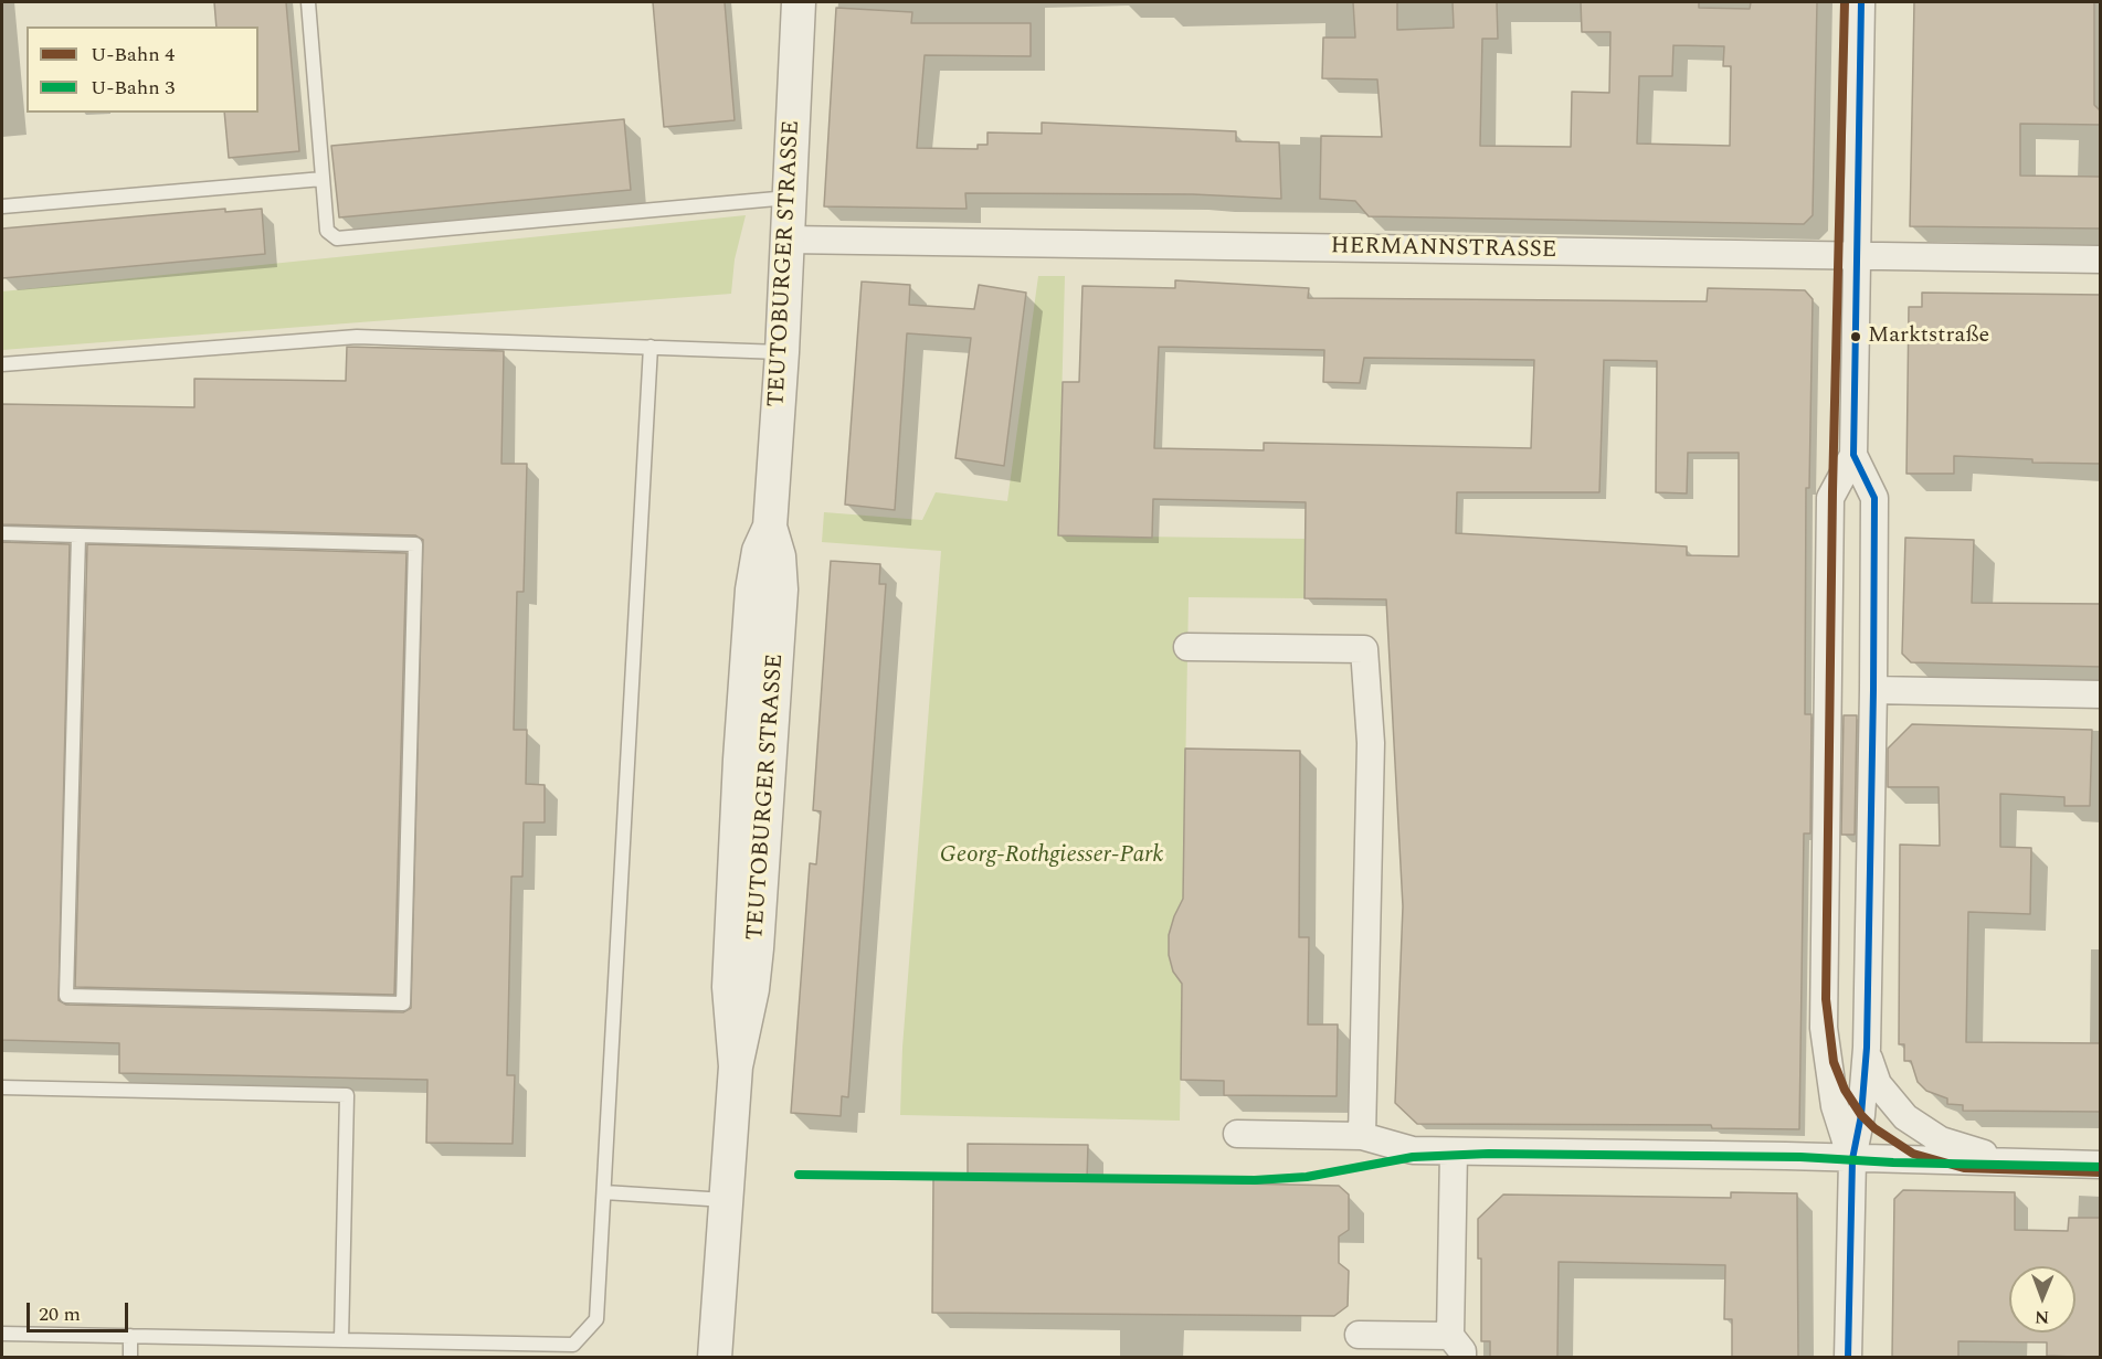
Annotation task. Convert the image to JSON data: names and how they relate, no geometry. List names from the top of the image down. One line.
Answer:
{"streets":{"street":["HERMANNSTRASSE","TEUTOBURGER STRASSE"]},"crossings":[["HERMANNSTRASSE","TEUTOBURGER STRASSE"]],"parks":["Georg-Rothgiesser-Park"],"places":["Marktstraße"],"lines":["metro line 4","metro line 3"],"legend":["U-Bahn 4","U-Bahn 3"],"scale_bar":"20 m","north":"bottom"}
